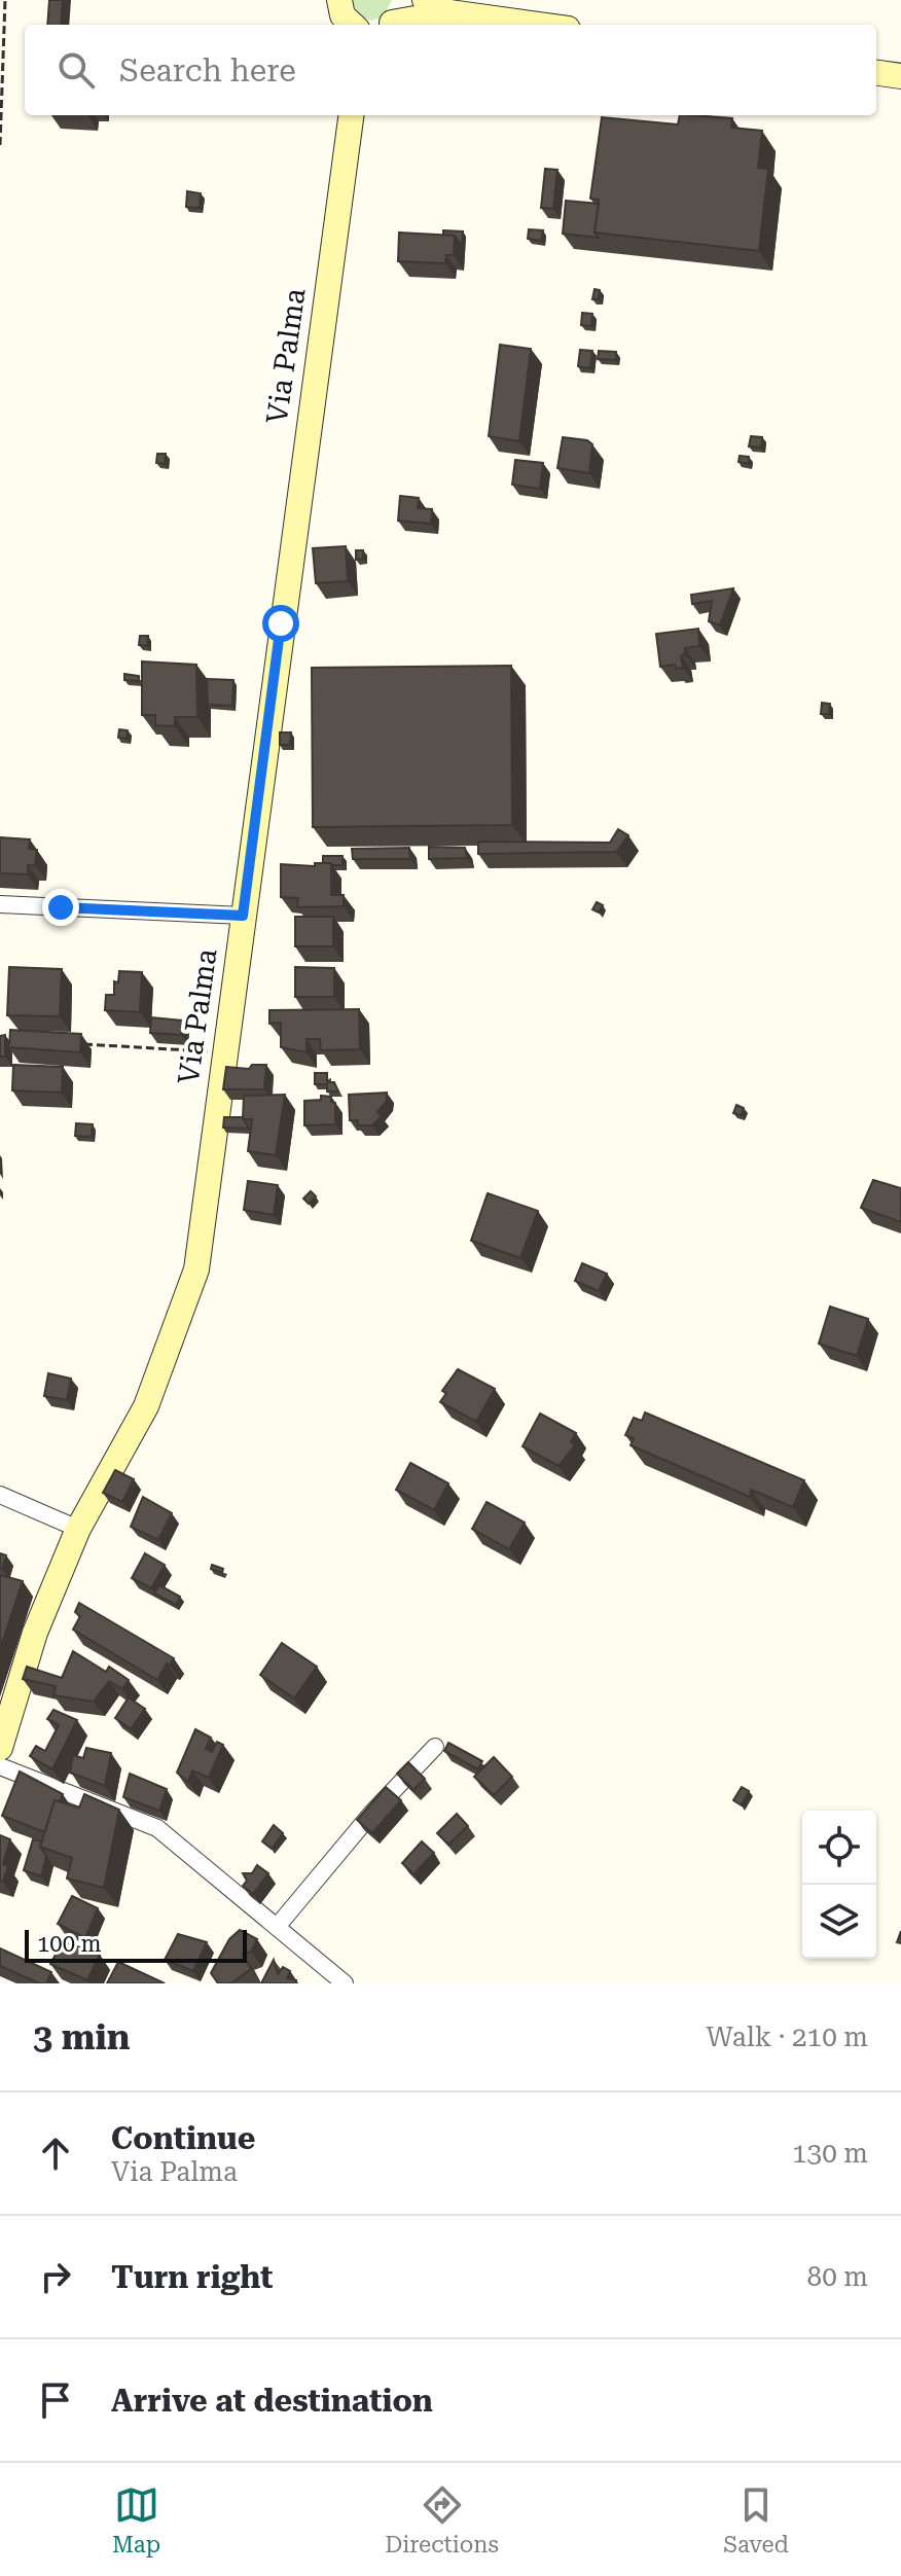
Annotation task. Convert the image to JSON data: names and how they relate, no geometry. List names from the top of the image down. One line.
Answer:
{"streets":{"street":["Via Palma"]},"scale_bar":"100 m","page":{"search":"Search here","scale":"100 m","heading":["3 min","Walk · 210 m"],"list":[["Continue","Via Palma","130 m"],["Turn right","80 m"],"Arrive at destination"],"nav":["Map","Directions","Saved"]}}
